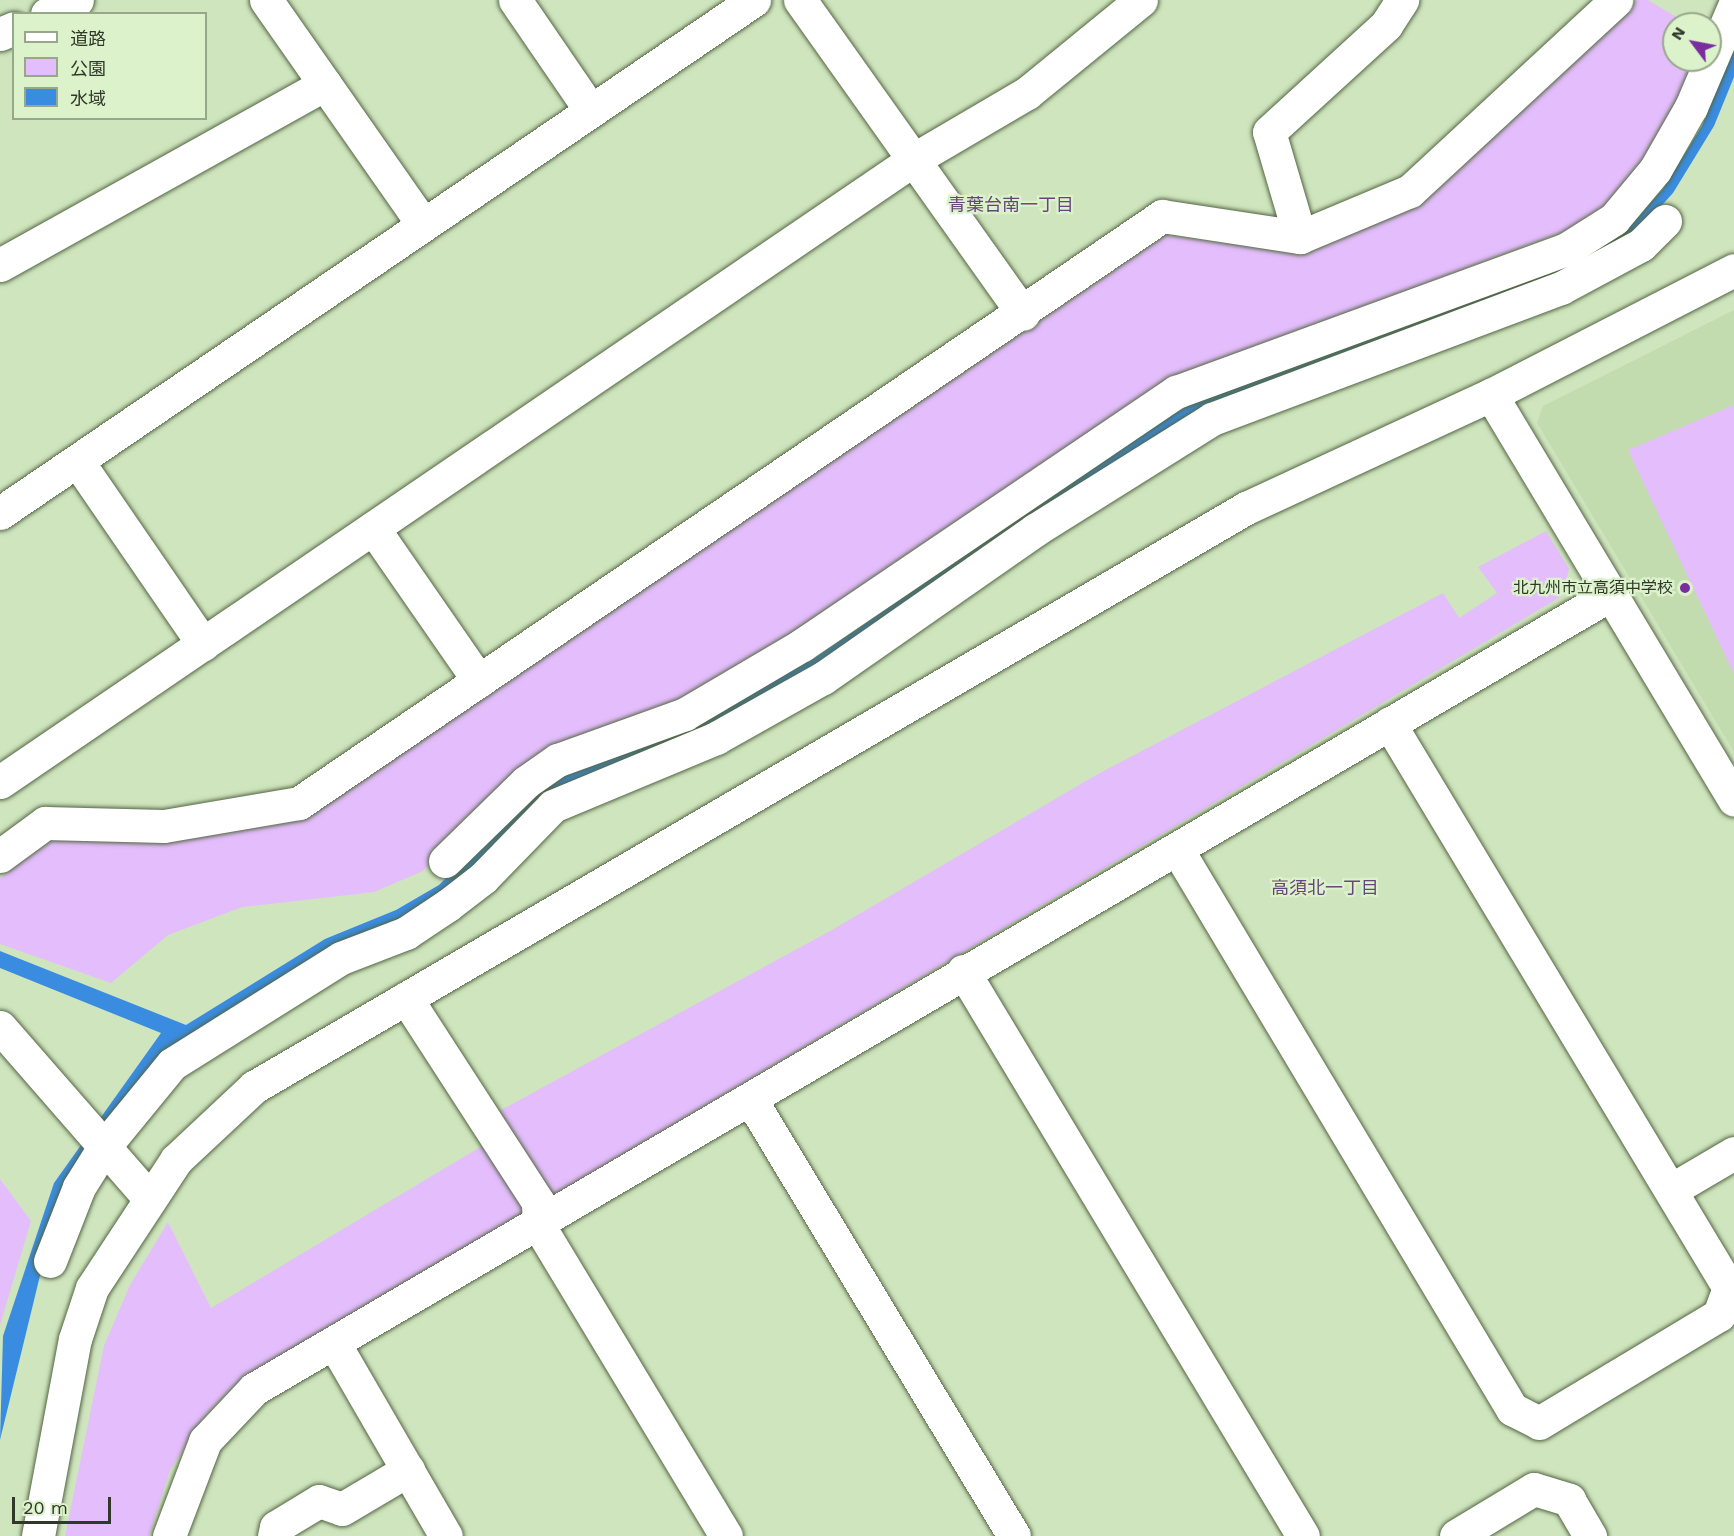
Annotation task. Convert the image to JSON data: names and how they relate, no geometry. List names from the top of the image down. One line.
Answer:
{"districts":["青葉台南一丁目","高須北一丁目"],"places":["北九州市立高須中学校"],"legend":["道路","公園","水域"],"scale_bar":"20 m","north":"top left"}
